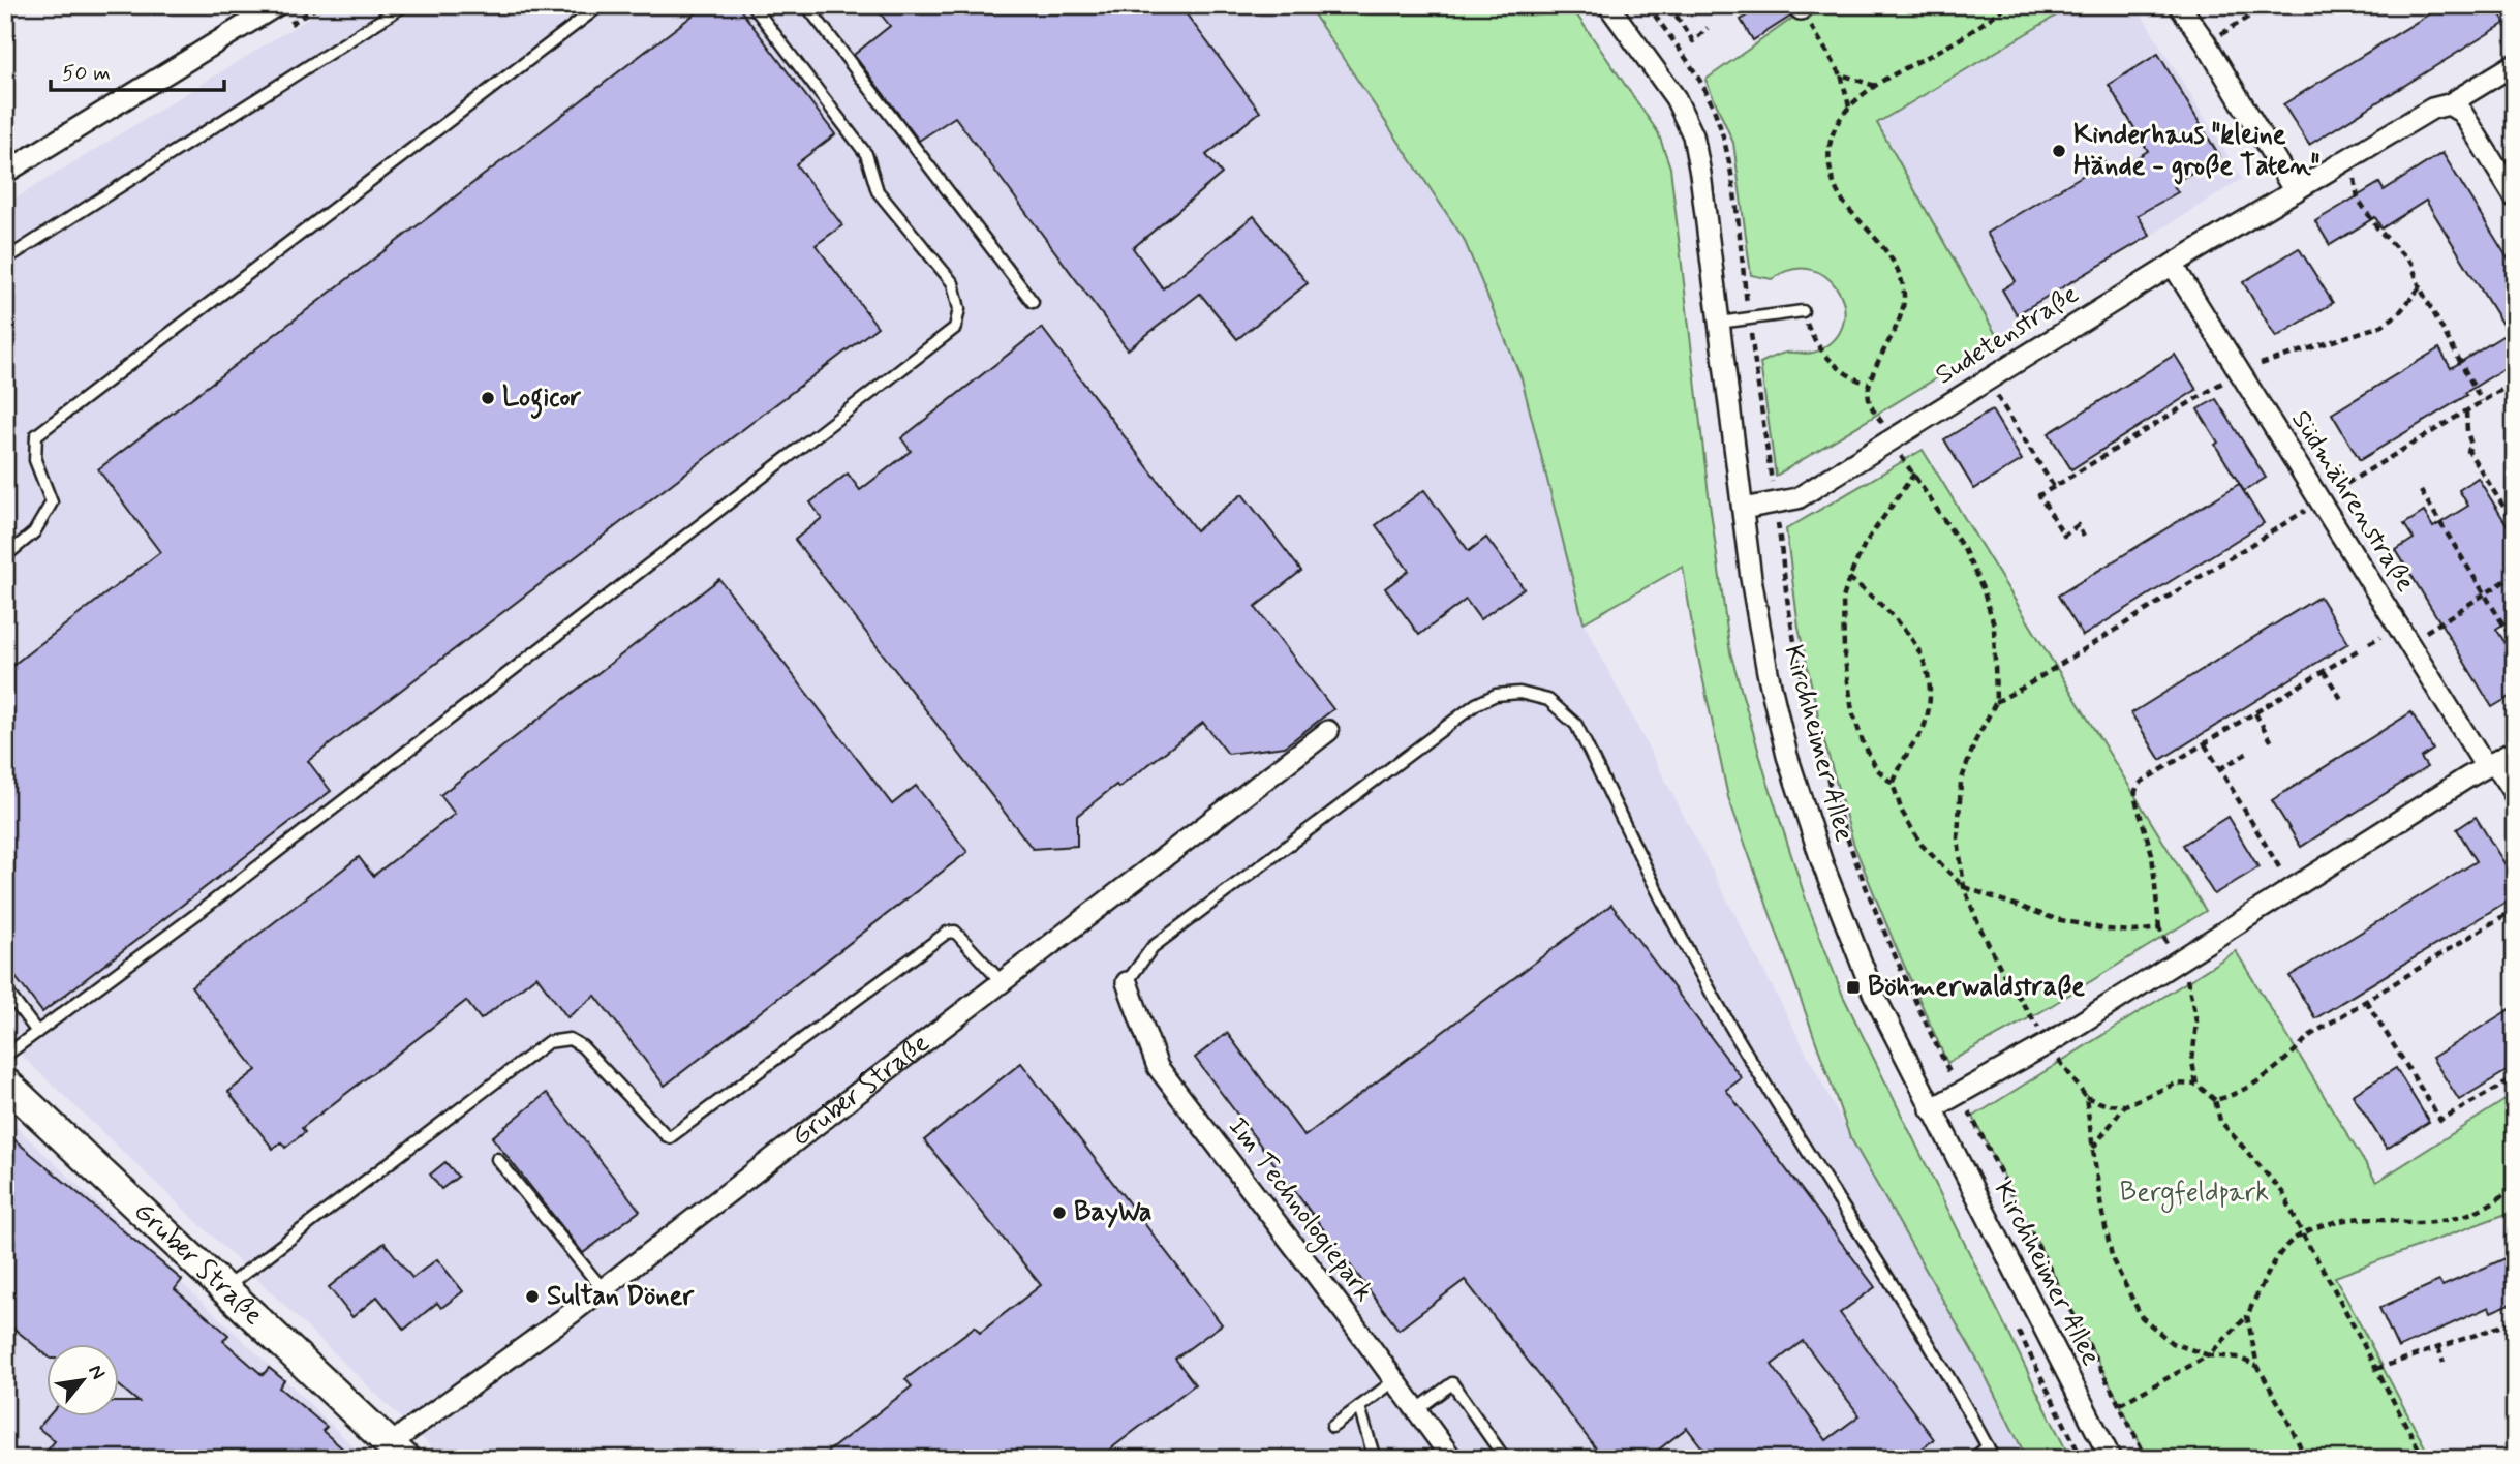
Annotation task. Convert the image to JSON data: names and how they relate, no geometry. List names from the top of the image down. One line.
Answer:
{"streets":{"street":["Sudetenstraße","Südmährenstraße","Kirchheimer Allee","Gruber Straße","Im Technologiepark"]},"crossings":[["Sudetenstraße","Südmährenstraße"],["Sudetenstraße","Kirchheimer Allee"]],"parks":["Bergfeldpark"],"places":{"other":["Kinderhaus \"kleine Hände - große Taten\"","Logicor","BayWa","Sultan Döner"],"transit":["Böhmerwaldstraße"]},"scale_bar":"50 m","north":"top right"}
